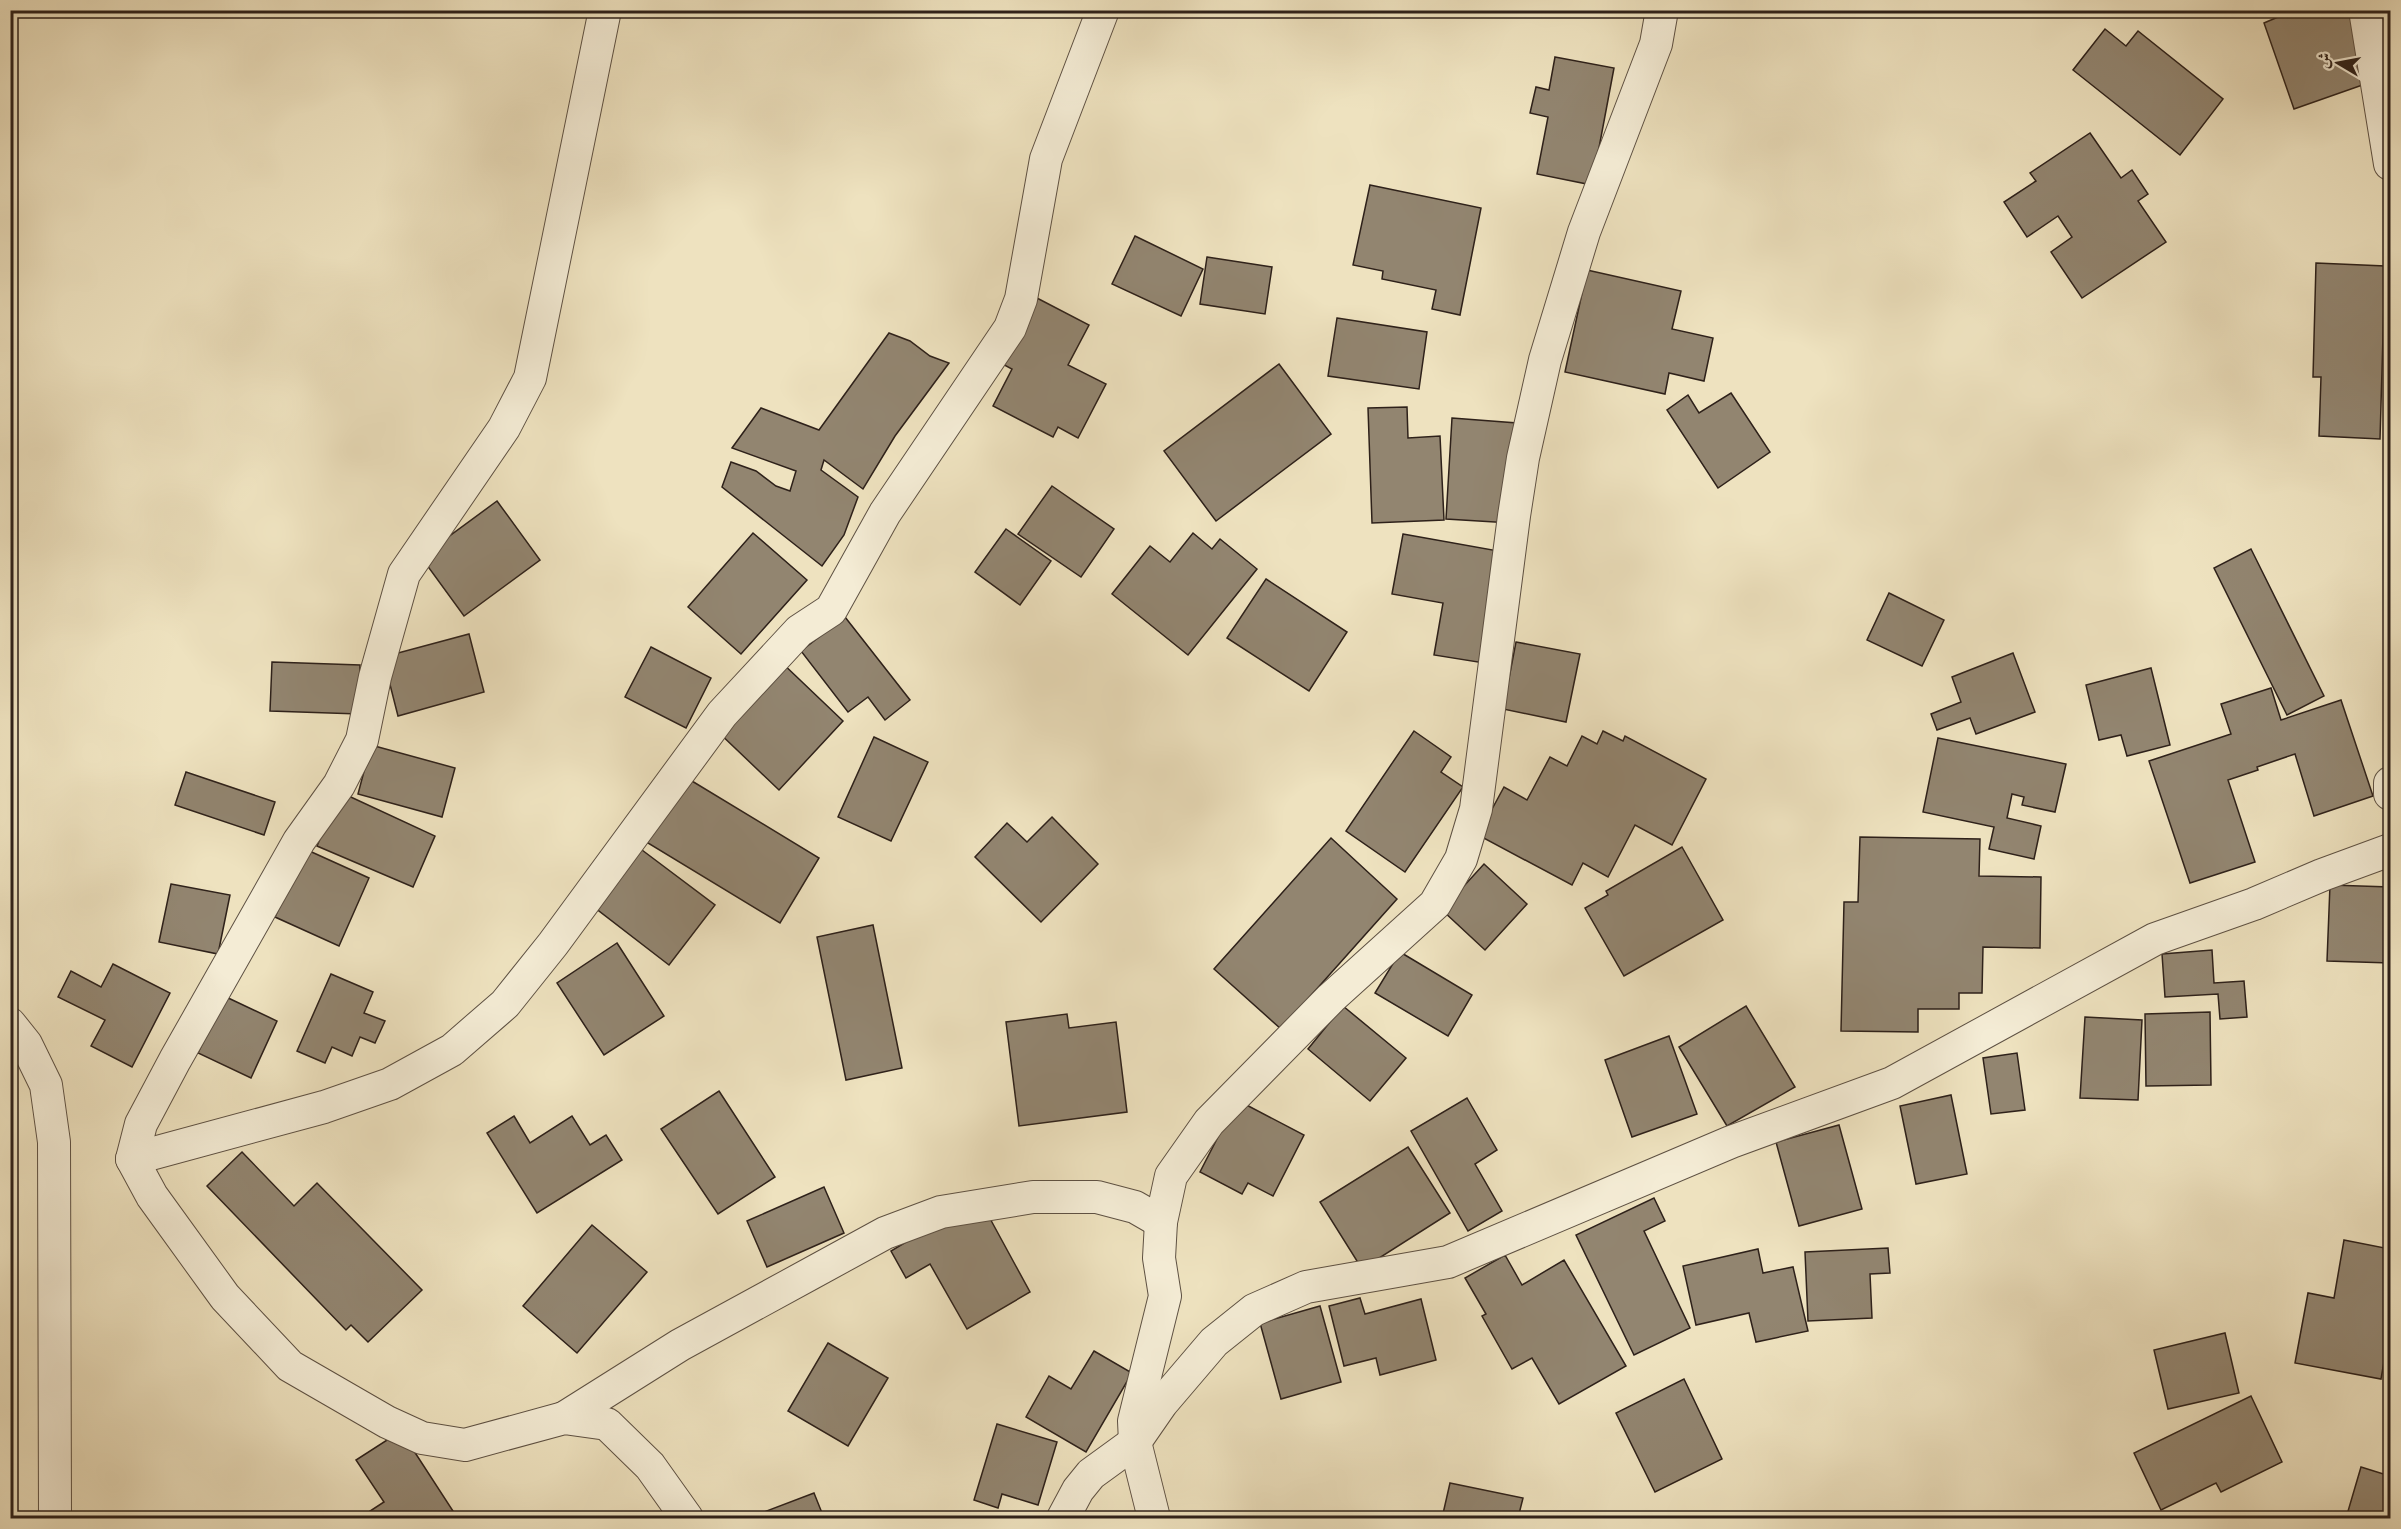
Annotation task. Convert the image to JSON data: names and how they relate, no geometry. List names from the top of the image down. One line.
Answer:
{"north":"left"}
